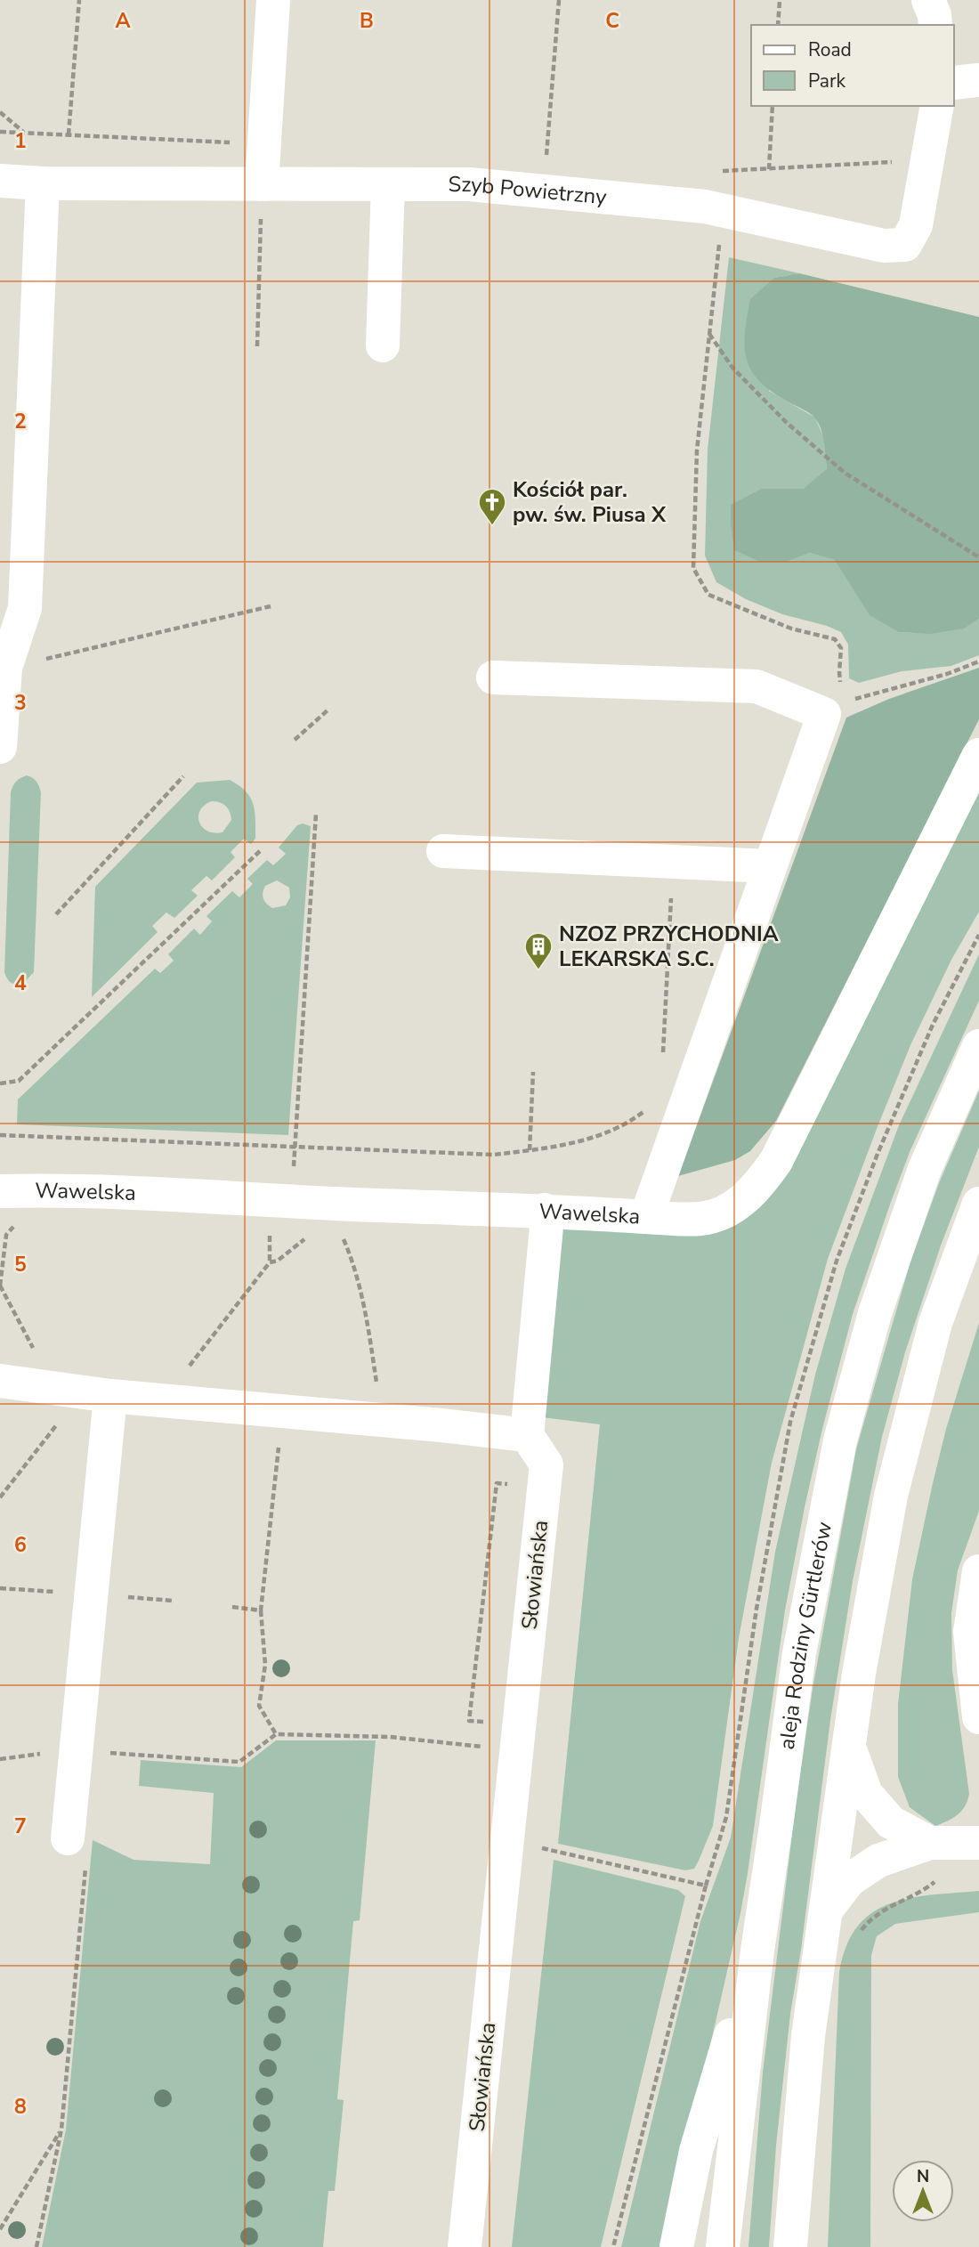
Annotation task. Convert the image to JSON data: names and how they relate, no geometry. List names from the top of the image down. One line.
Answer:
{"streets":{"street":["Szyb Powietrzny","Wawelska","Słowiańska","aleja Rodziny Gürtlerów"]},"places":{"church":["Kościół par. pw. św. Piusa X"],"building":["NZOZ PRZYCHODNIA LEKARSKA S.C."]},"legend":["Road","Park"],"north":"top","grid":{"columns":["A","B","C"],"rows":["1","2","3","4","5","6","7","8"]}}
